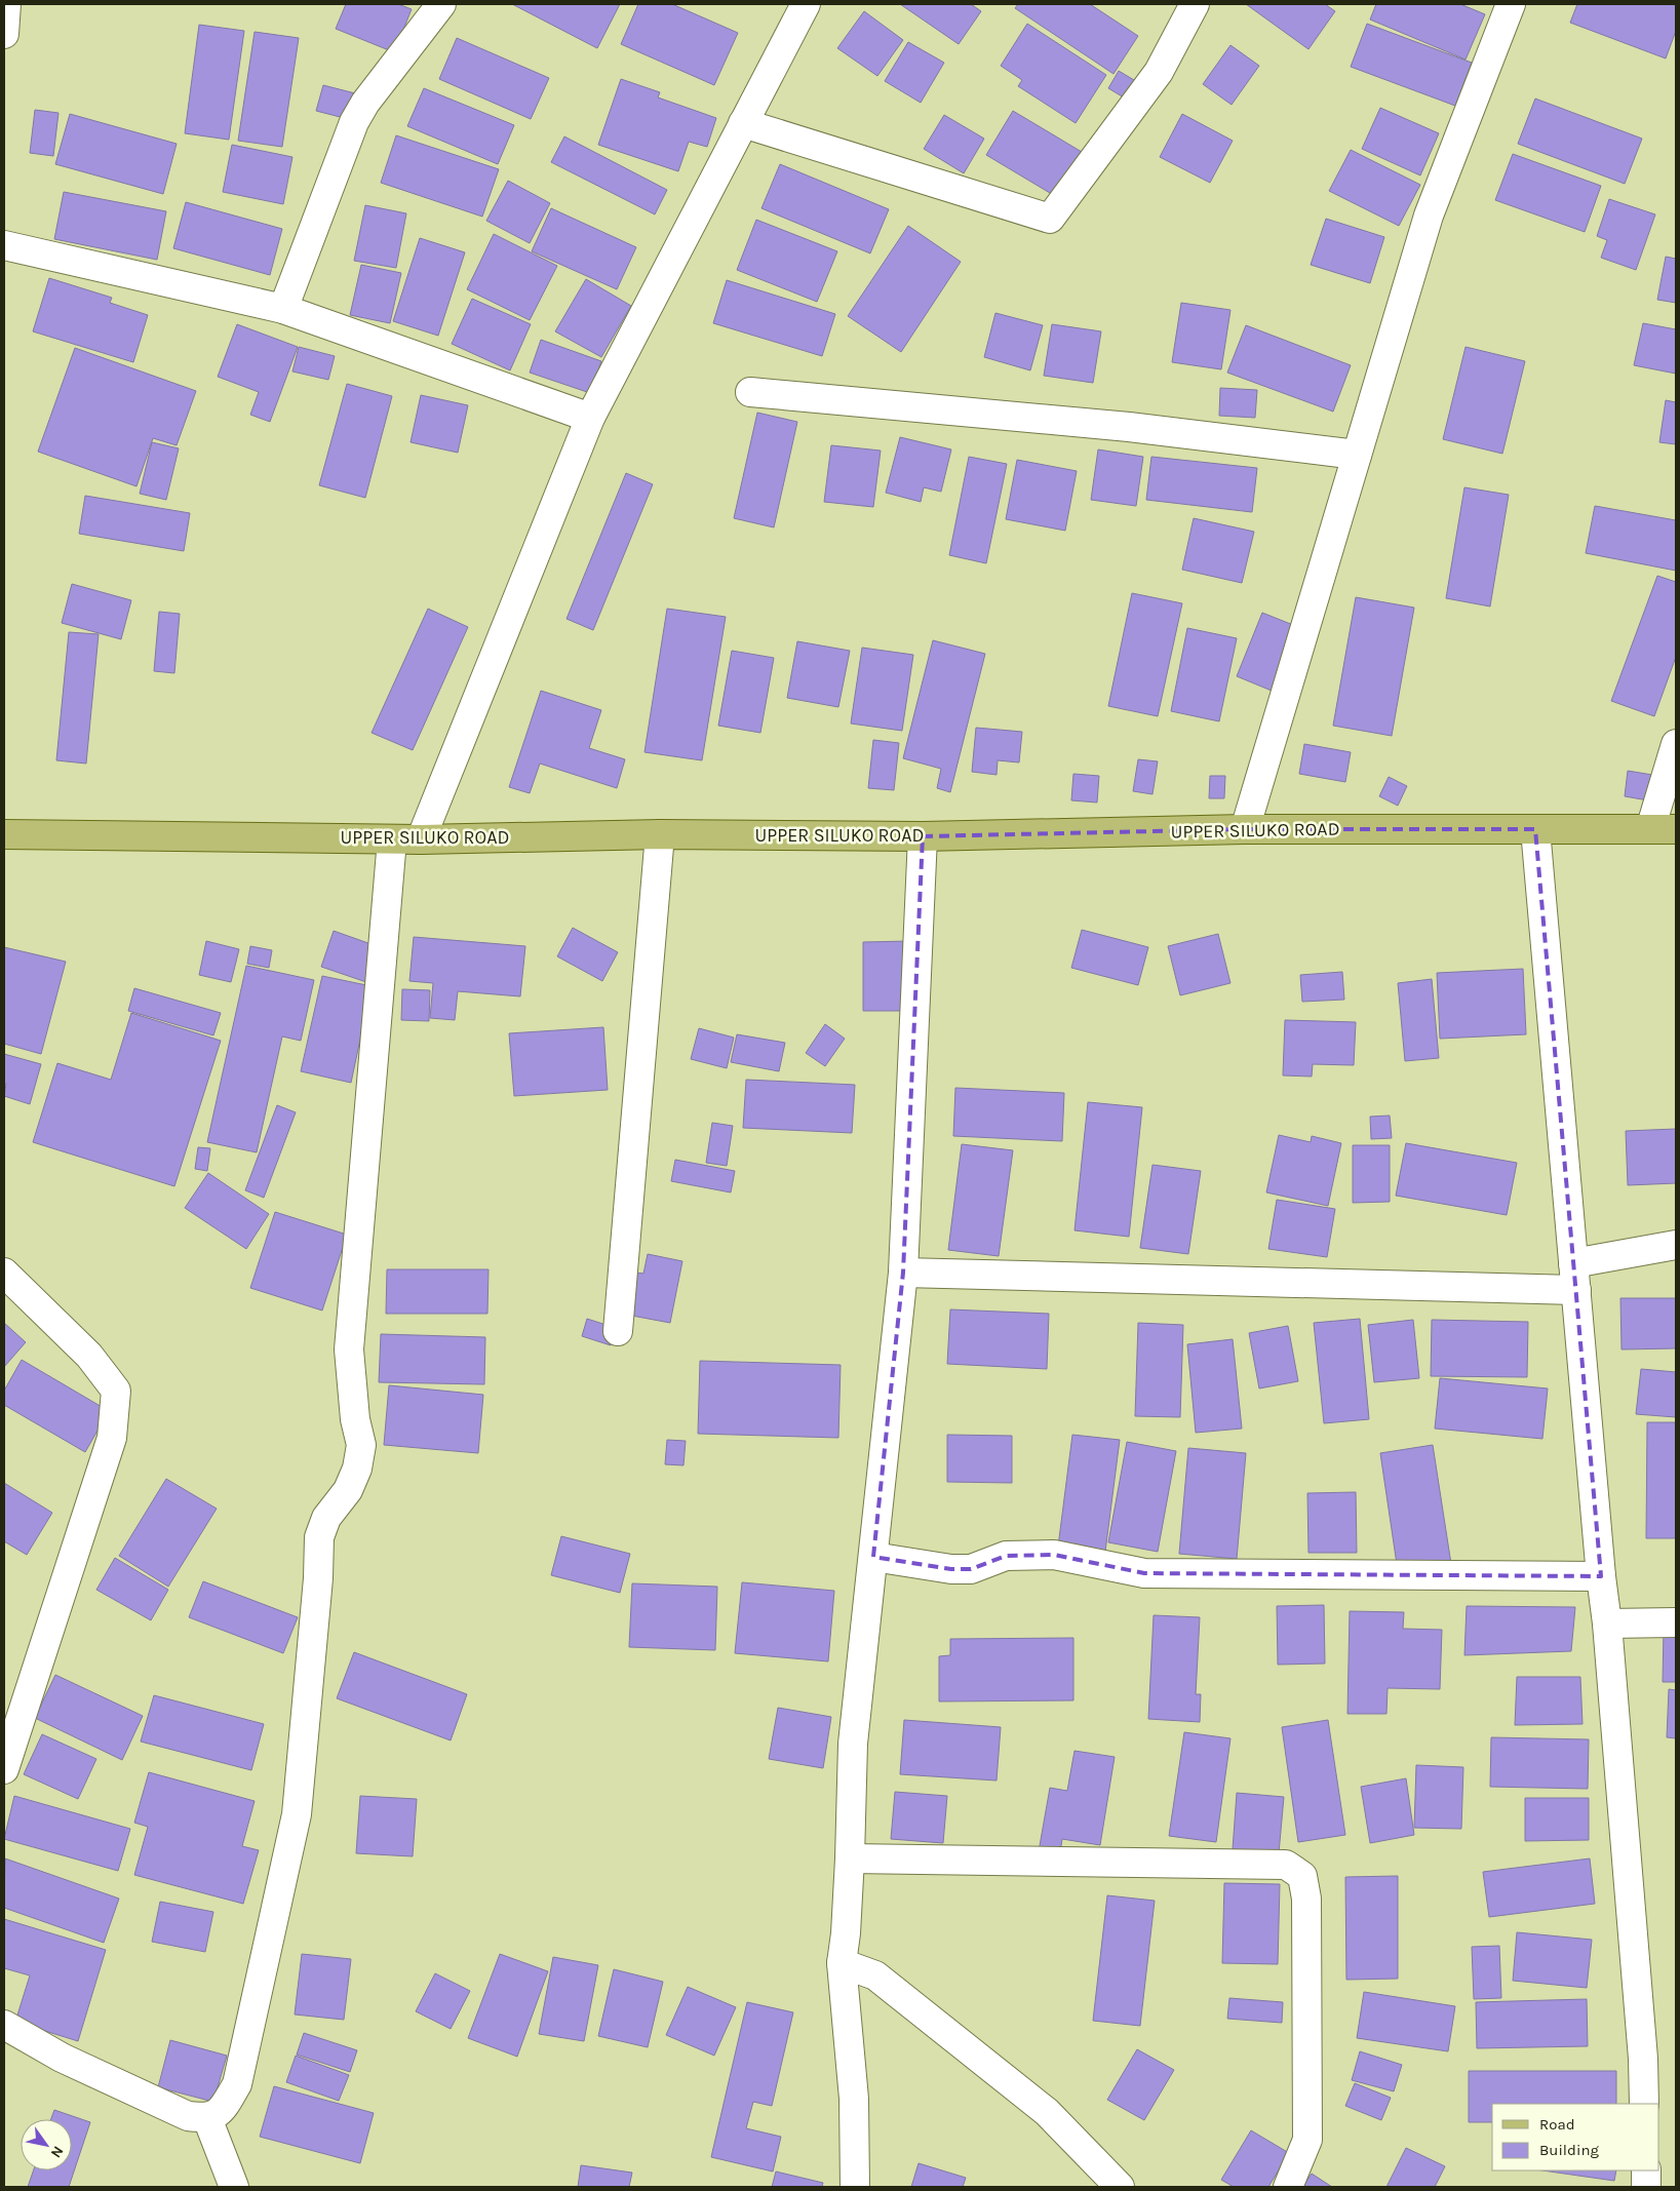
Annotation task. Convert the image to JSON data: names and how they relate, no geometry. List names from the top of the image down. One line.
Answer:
{"streets":{"main road":["UPPER SILUKO ROAD"]},"legend":["Road","Building"],"north":"bottom right"}
